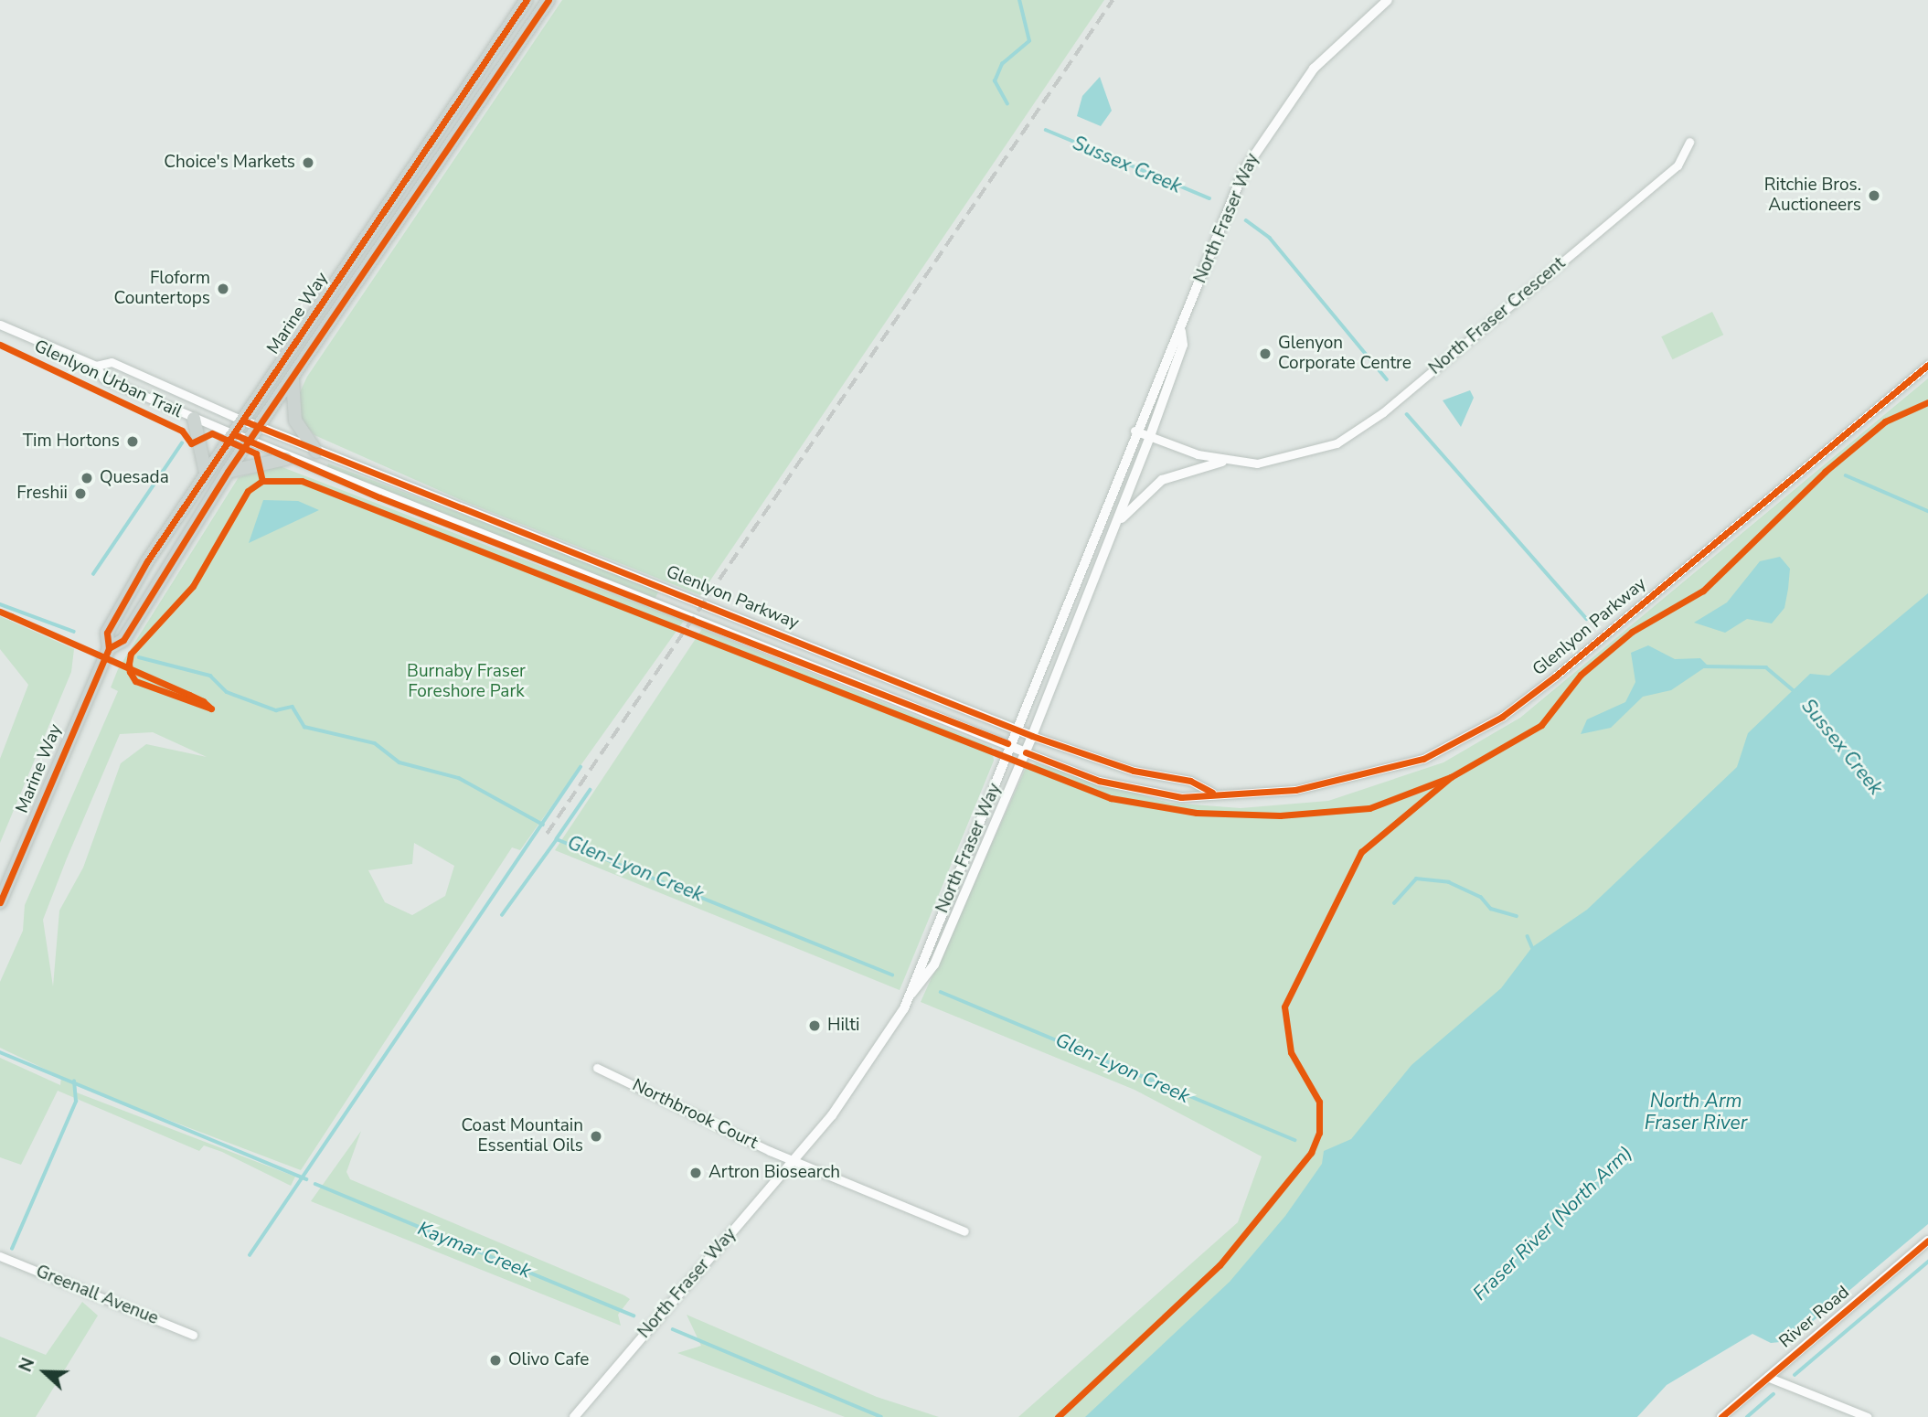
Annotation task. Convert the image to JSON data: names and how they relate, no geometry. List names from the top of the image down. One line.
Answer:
{"streets":{"main road":["Marine Way"],"street":["North Fraser Way","North Fraser Crescent","Glenlyon Parkway","Northbrook Court","Greenall Avenue","River Road"],"cycle path":["Glenlyon Urban Trail"]},"crossings":[["North Fraser Way","North Fraser Crescent"],["North Fraser Way","Glenlyon Parkway"],["North Fraser Way","Northbrook Court"],["Marine Way","Glenlyon Parkway"]],"water":["Sussex Creek","Glen-Lyon Creek","North Arm Fraser River","Fraser River (North Arm)","Kaymar Creek"],"parks":["Burnaby Fraser Foreshore Park"],"places":["Choice's Markets","Ritchie Bros. Auctioneers","Floform Countertops","Glenyon Corporate Centre","Tim Hortons","Quesada","Freshii","Hilti","Coast Mountain Essential Oils","Artron Biosearch","Olivo Cafe"],"north":"left"}
